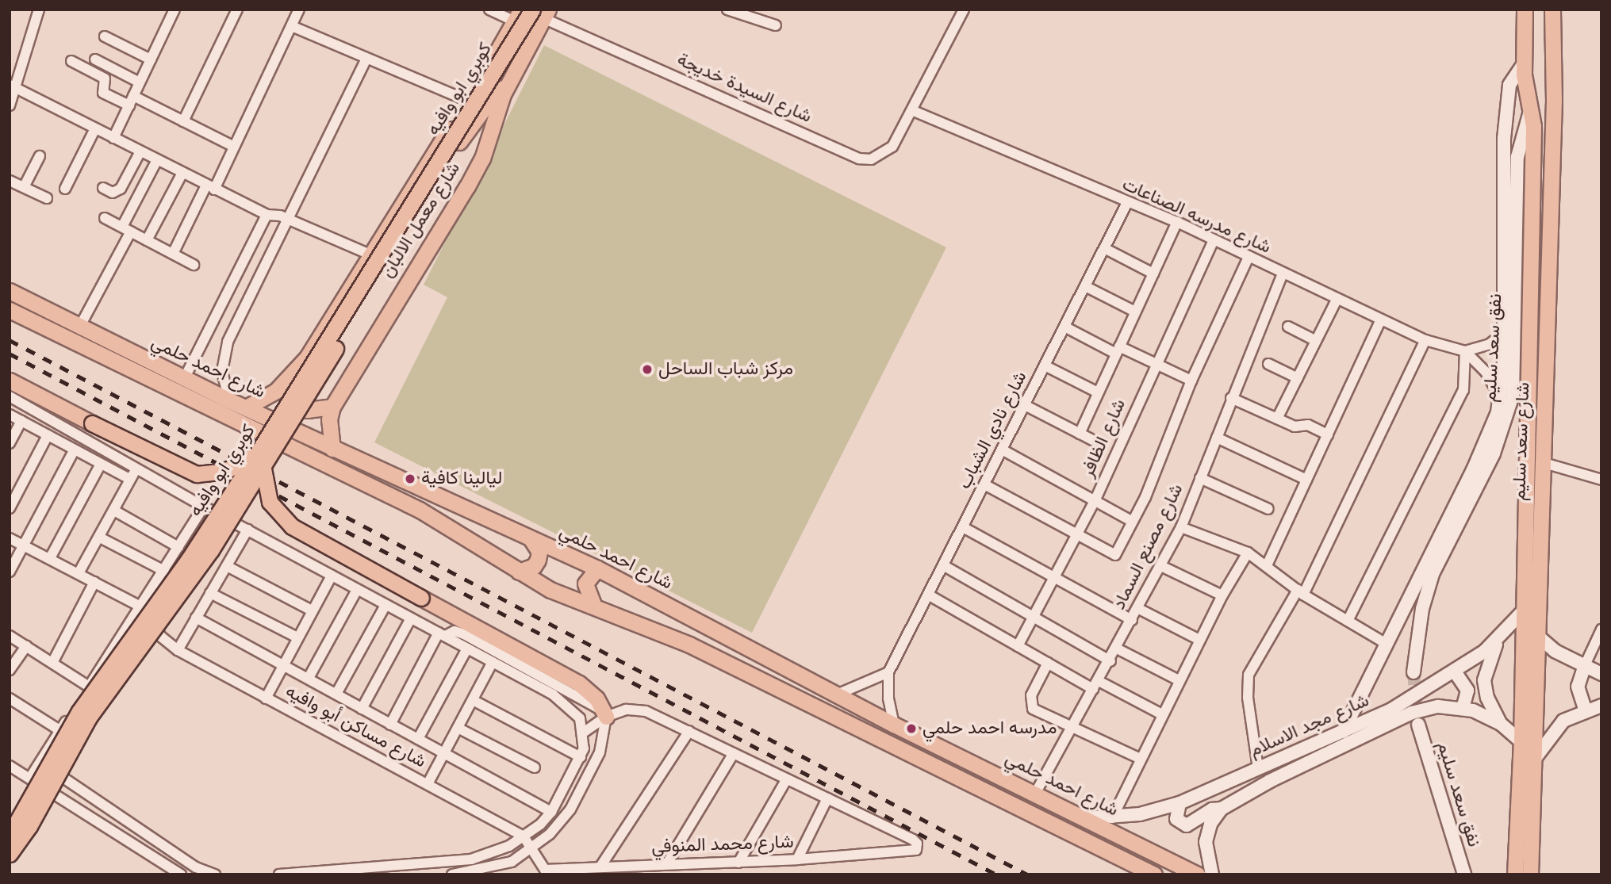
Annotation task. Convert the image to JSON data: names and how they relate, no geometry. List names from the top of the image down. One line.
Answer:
{"streets":{"main road":["كوبري ابو وافيه","شارع معمل الالبان","شارع احمد حلمي","شارع سعد سليم"],"street":["شارع السيدة خديجة","شارع مدرسه الصناعات","نفق سعد سليم","شارع نادي الشباب","شارع الظافر","شارع مصنع السماد","شارع مجد الاسلام","شارع مساكن أبو وافيه","شارع محمد المنوفي"]},"crossings":[["شارع السيدة خديجة","كوبري ابو وافيه"],["شارع السيدة خديجة","شارع مدرسه الصناعات"],["شارع السيدة خديجة","شارع معمل الالبان"],["كوبري ابو وافيه","شارع معمل الالبان"],["شارع مدرسه الصناعات","شارع نادي الشباب"],["شارع مدرسه الصناعات","شارع الظافر"],["شارع مدرسه الصناعات","شارع سعد سليم"],["شارع مدرسه الصناعات","شارع مصنع السماد"],["شارع معمل الالبان","شارع احمد حلمي"],["نفق سعد سليم","شارع سعد سليم"],["شارع احمد حلمي","شارع مصنع السماد"],["شارع احمد حلمي","شارع مجد الاسلام"],["شارع سعد سليم","شارع مجد الاسلام"],["شارع مساكن أبو وافيه","شارع محمد المنوفي"]],"places":["مركز شباب الساحل","ليالينا كافية","مدرسه احمد حلمي"]}
